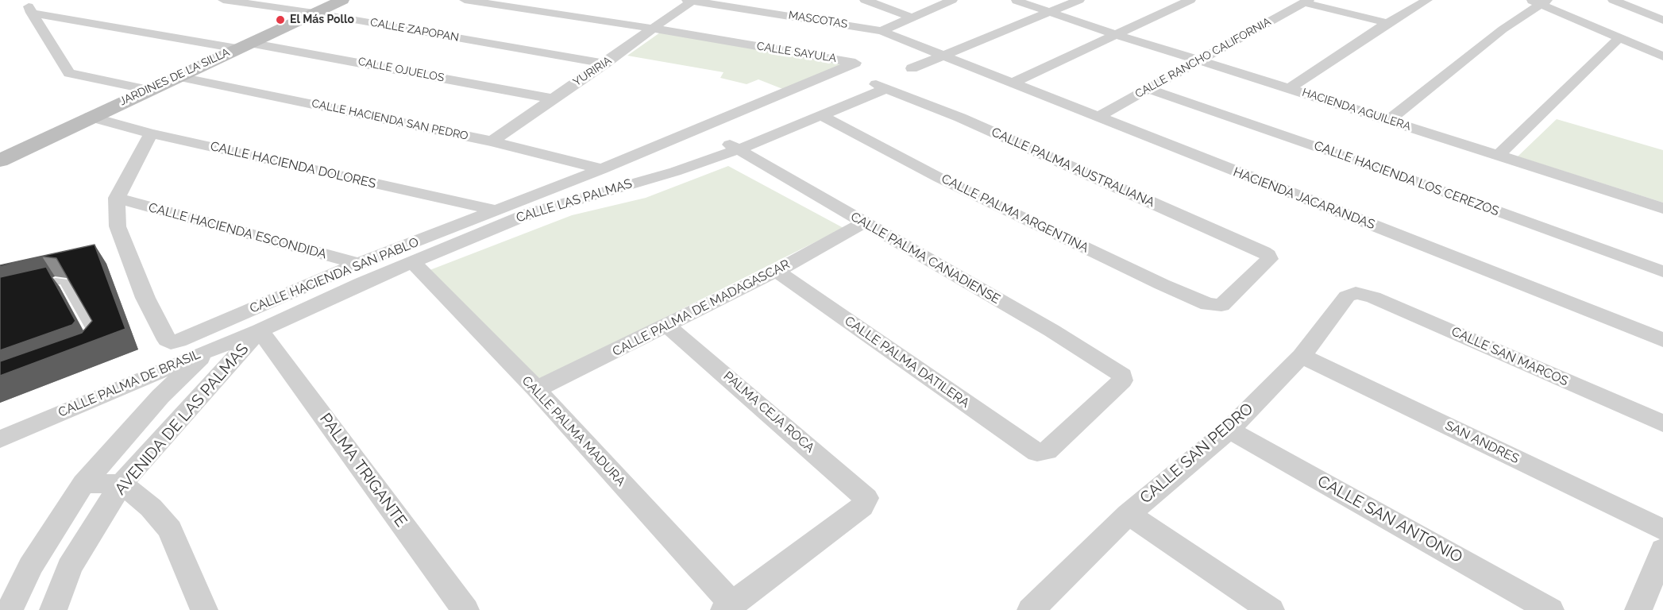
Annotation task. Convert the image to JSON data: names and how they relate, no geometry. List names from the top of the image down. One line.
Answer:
{"streets":{"street":["MASCOTAS","CALLE ZAPOPAN","CALLE SAYULA","CALLE RANCHO CALIFORNIA","CALLE OJUELOS","YURIRIA","JARDINES DE LA SILLA","HACIENDA AGUILERA","CALLE HACIENDA SAN PEDRO","CALLE HACIENDA DOLORES","CALLE PALMA AUSTRALIANA","CALLE HACIENDA LOS CEREZOS","HACIENDA JACARANDAS","CALLE LAS PALMAS","CALLE PALMA ARGENTINA","CALLE HACIENDA ESCONDIDA","CALLE PALMA CANADIENSE","CALLE HACIENDA SAN PABLO","CALLE PALMA DE MADAGASCAR","CALLE SAN MARCOS","CALLE PALMA DATILERA","CALLE PALMA DE BRASIL","PALMA CEJA ROCA","AVENIDA DE LAS PALMAS","CALLE PALMA MADURA","SAN ANDRES","CALLE SAN PEDRO","PALMA TRIGANTE","CALLE SAN ANTONIO"]},"crossings":[["MASCOTAS","YURIRIA"],["MASCOTAS","HACIENDA JACARANDAS"],["CALLE ZAPOPAN","YURIRIA"],["CALLE ZAPOPAN","JARDINES DE LA SILLA"],["CALLE SAYULA","YURIRIA"],["CALLE SAYULA","CALLE HACIENDA SAN PEDRO"],["CALLE SAYULA","CALLE HACIENDA SAN PABLO"],["CALLE RANCHO CALIFORNIA","HACIENDA AGUILERA"],["CALLE RANCHO CALIFORNIA","CALLE HACIENDA LOS CEREZOS"],["CALLE RANCHO CALIFORNIA","HACIENDA JACARANDAS"],["CALLE OJUELOS","YURIRIA"],["CALLE OJUELOS","JARDINES DE LA SILLA"],["YURIRIA","CALLE HACIENDA SAN PEDRO"],["JARDINES DE LA SILLA","CALLE HACIENDA SAN PEDRO"],["JARDINES DE LA SILLA","CALLE HACIENDA DOLORES"],["CALLE HACIENDA SAN PEDRO","CALLE HACIENDA SAN PABLO"],["CALLE HACIENDA DOLORES","CALLE HACIENDA SAN PABLO"],["CALLE PALMA AUSTRALIANA","CALLE PALMA ARGENTINA"],["CALLE LAS PALMAS","CALLE PALMA CANADIENSE"],["CALLE LAS PALMAS","CALLE PALMA MADURA"],["CALLE HACIENDA ESCONDIDA","CALLE HACIENDA SAN PABLO"],["CALLE PALMA CANADIENSE","CALLE PALMA DE MADAGASCAR"],["CALLE PALMA CANADIENSE","CALLE PALMA DATILERA"],["CALLE PALMA DE MADAGASCAR","CALLE PALMA DATILERA"],["CALLE PALMA DE MADAGASCAR","PALMA CEJA ROCA"],["CALLE PALMA DE MADAGASCAR","CALLE PALMA MADURA"],["CALLE SAN MARCOS","CALLE SAN PEDRO"],["CALLE PALMA DE BRASIL","AVENIDA DE LAS PALMAS"],["CALLE PALMA DE BRASIL","PALMA TRIGANTE"],["PALMA CEJA ROCA","CALLE PALMA MADURA"],["AVENIDA DE LAS PALMAS","PALMA TRIGANTE"],["SAN ANDRES","CALLE SAN PEDRO"],["CALLE SAN PEDRO","CALLE SAN ANTONIO"]],"places":["El Más Pollo"]}
